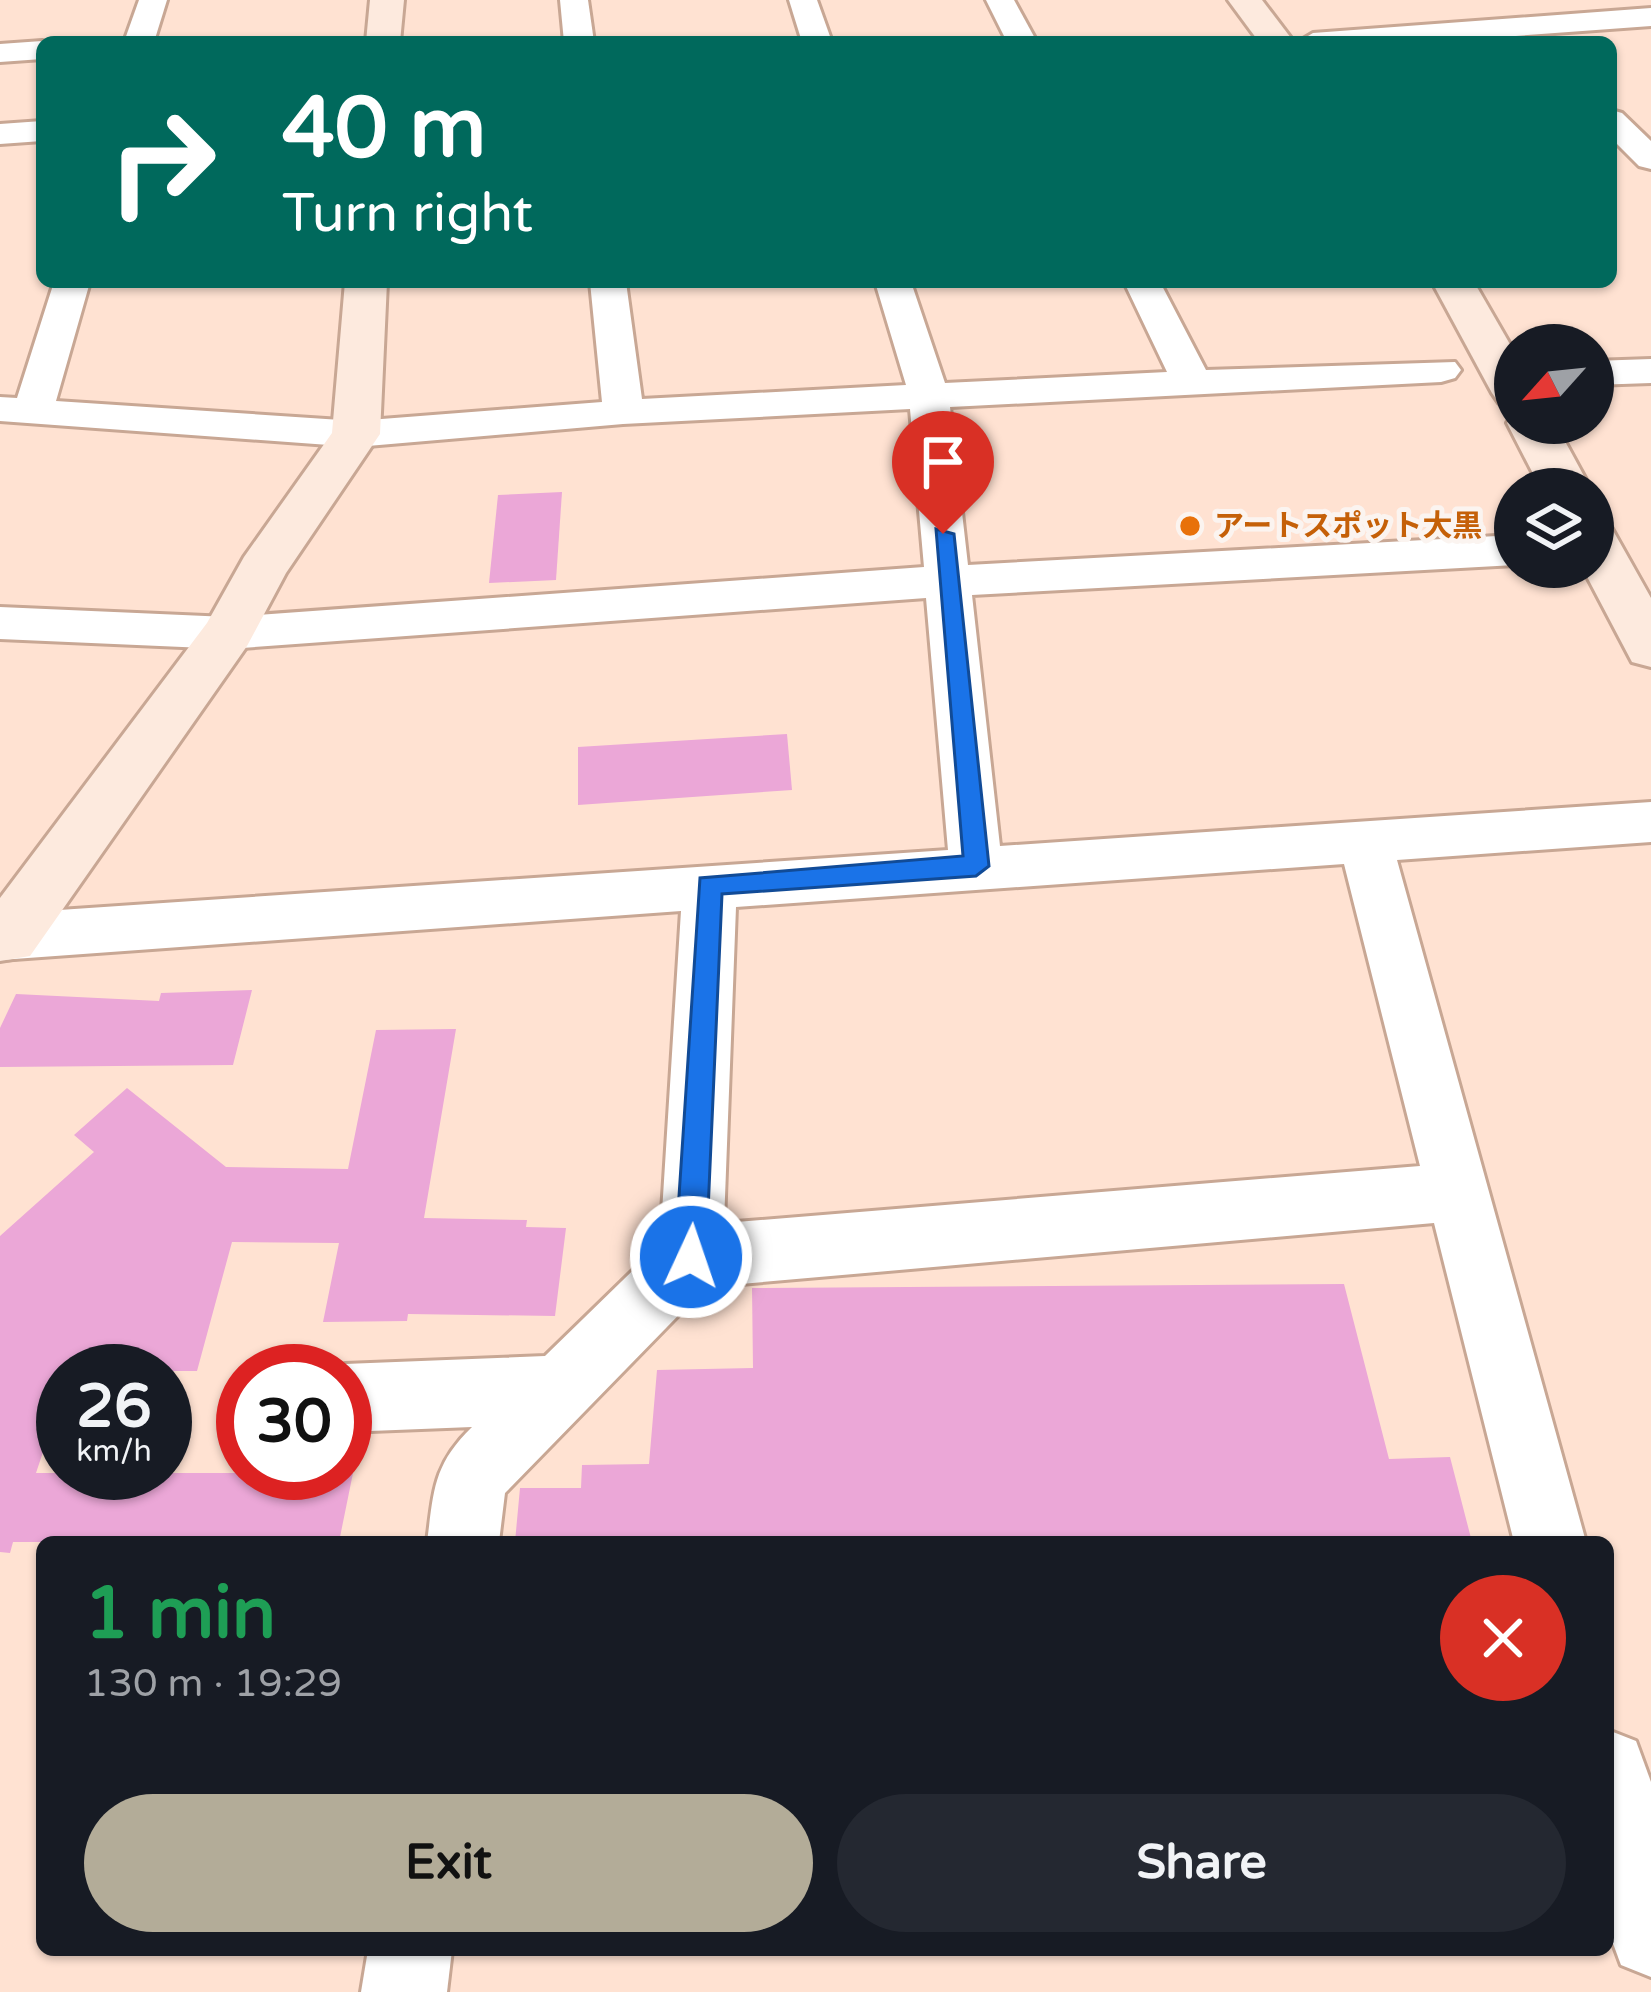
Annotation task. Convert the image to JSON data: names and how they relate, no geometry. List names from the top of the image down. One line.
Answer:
{"places":["アートスポット大黒"],"north":"bottom left","page":{"turn":["40 m","Turn right"],"speed":"26 km/h","limit":"30","heading":["1 min","130 m · 19:29"],"buttons":["Exit","Share"]}}
